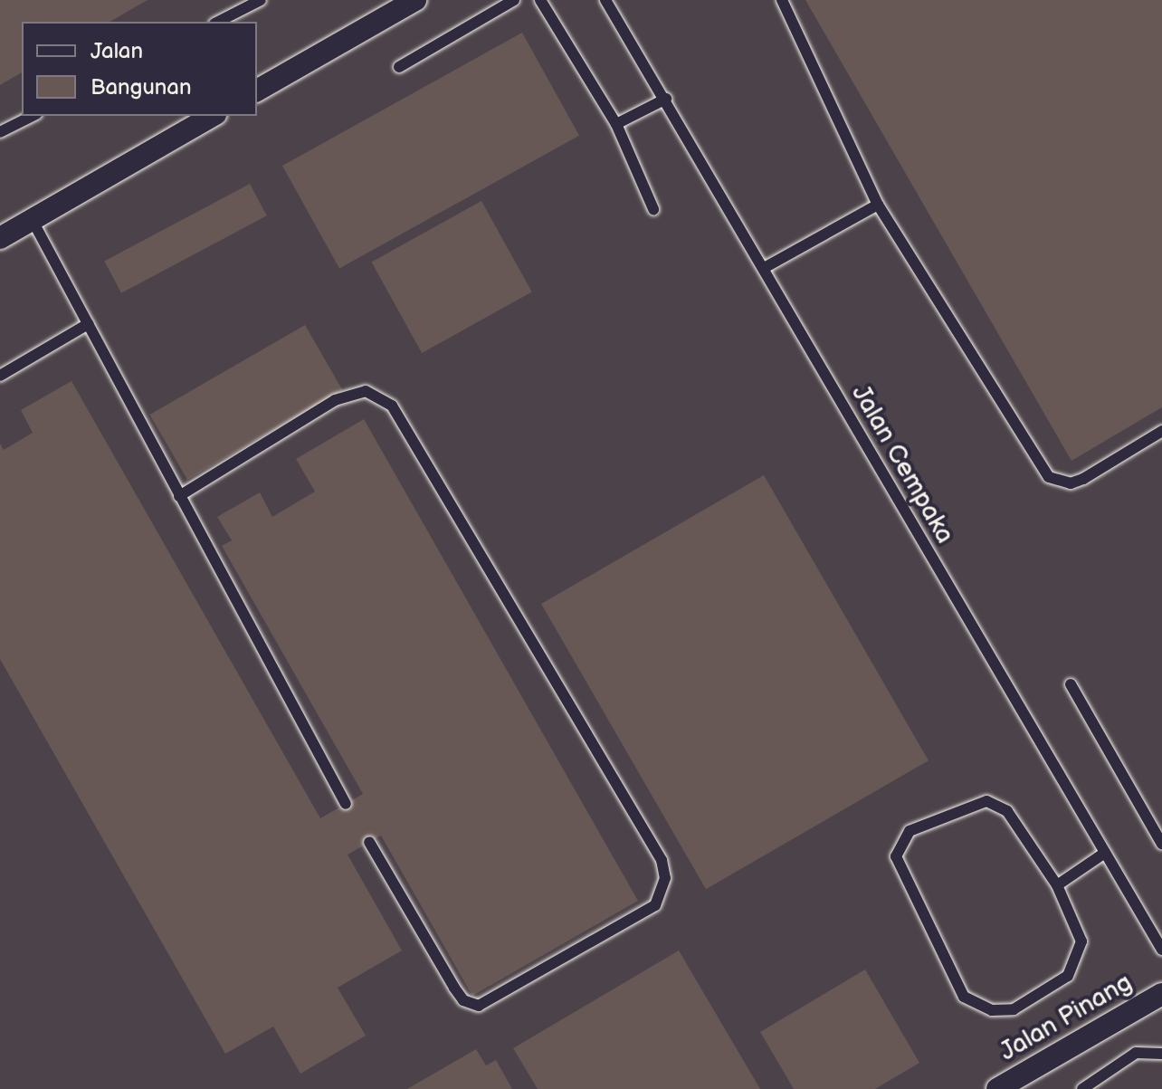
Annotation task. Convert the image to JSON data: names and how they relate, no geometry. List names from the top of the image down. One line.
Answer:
{"streets":{"street":["Jalan Pinang"],"lane":["Jalan Cempaka"]},"legend":["Jalan","Bangunan"]}
